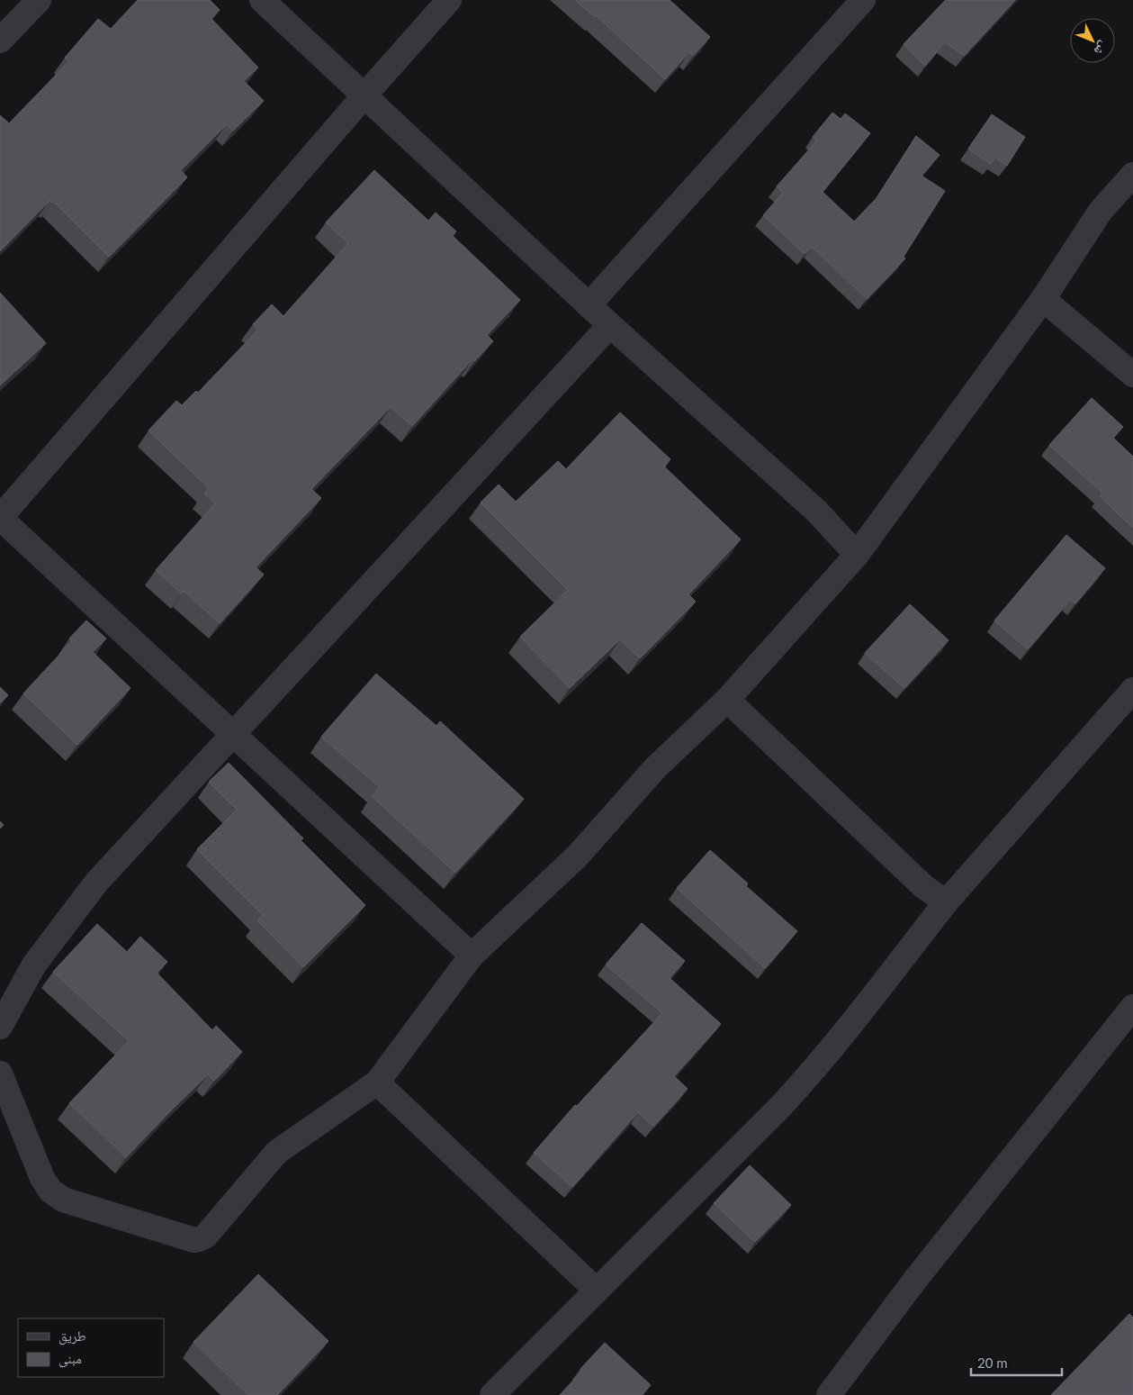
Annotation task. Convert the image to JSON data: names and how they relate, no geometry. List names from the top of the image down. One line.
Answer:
{"legend":["طريق","مبنى"],"scale_bar":"20 m","north":"bottom right"}
